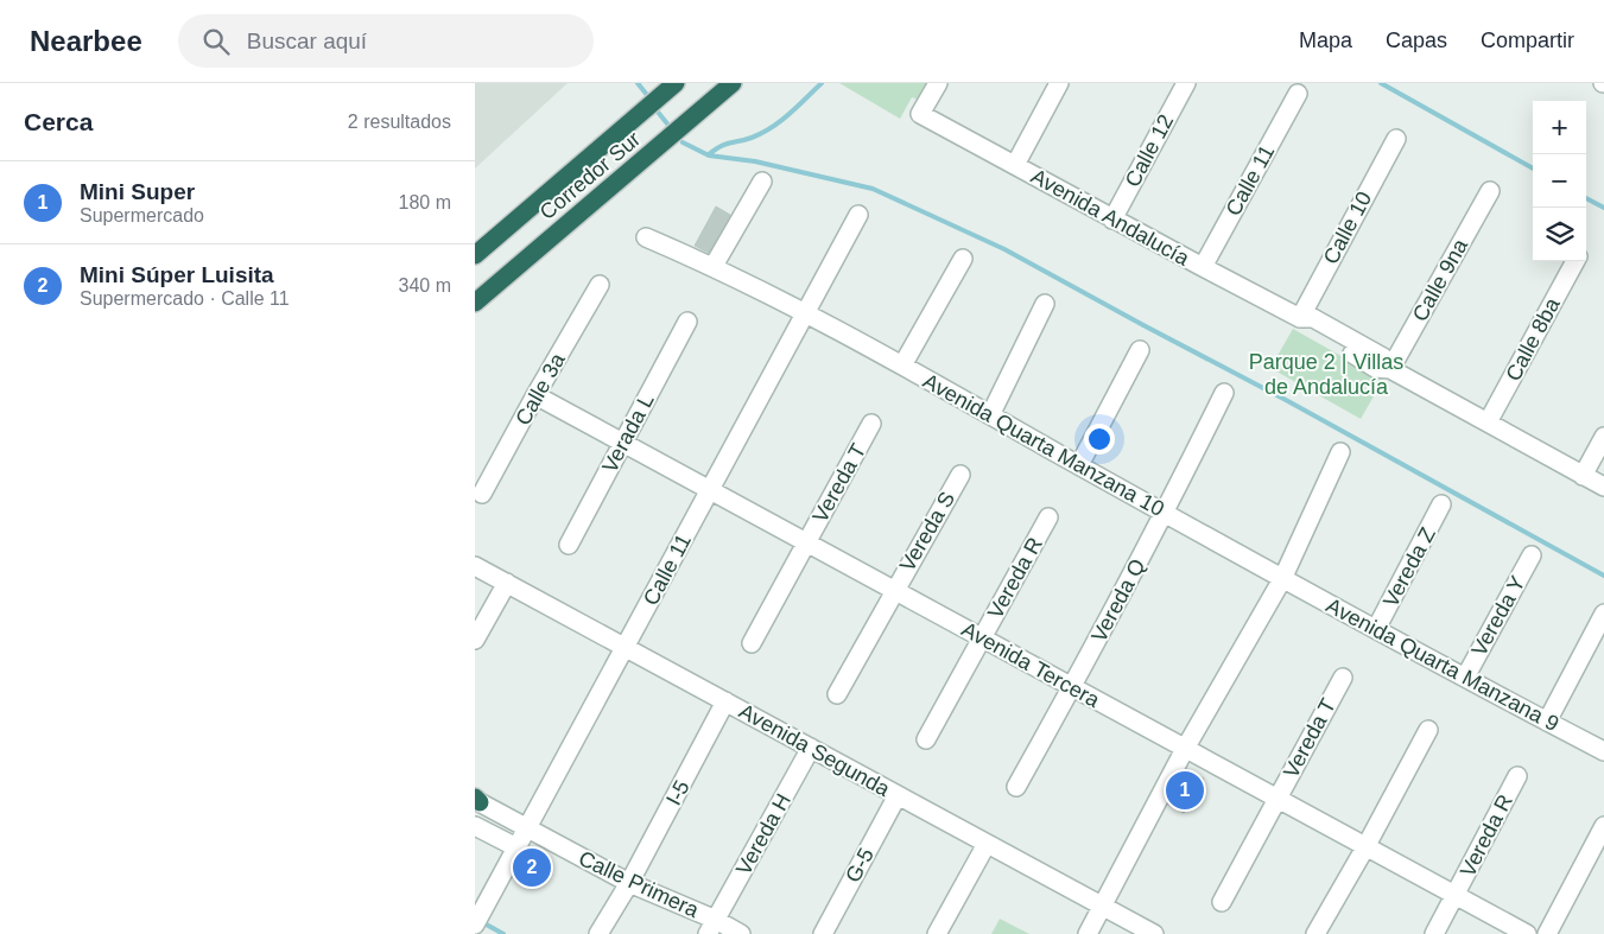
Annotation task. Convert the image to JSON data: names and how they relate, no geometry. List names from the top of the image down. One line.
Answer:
{"streets":{"highway":["Corredor Sur"],"street":["Calle 12","Calle 11","Avenida Andalucía","Calle 10","Calle 9na","Calle 8ba","Calle 3a","Verada L","Avenida Quarta Manzana 10","Vereda T","Vereda S","Vereda Z","Vereda R","Vereda Q","Vereda Y","Avenida Tercera","Avenida Quarta Manzana 9","Avenida Segunda","I-5","Vereda H","G-5","Calle Primera"]},"crossings":[["Calle 12","Avenida Andalucía"],["Calle 11","Avenida Andalucía"],["Calle 11","Avenida Quarta Manzana 10"],["Calle 11","Avenida Tercera"],["Calle 11","Avenida Segunda"],["Calle 11","Calle Primera"],["Avenida Andalucía","Calle 10"],["Avenida Andalucía","Calle 9na"],["Avenida Andalucía","Calle 8ba"],["Calle 3a","Avenida Tercera"],["Verada L","Avenida Tercera"],["Avenida Quarta Manzana 10","Vereda Q"],["Avenida Quarta Manzana 10","Avenida Quarta Manzana 9"],["Vereda T","Avenida Tercera"],["Vereda S","Avenida Tercera"],["Vereda Z","Avenida Quarta Manzana 9"],["Vereda R","Avenida Tercera"],["Vereda Q","Avenida Tercera"],["Vereda Y","Avenida Quarta Manzana 9"],["Avenida Segunda","I-5"],["Avenida Segunda","Vereda H"],["Avenida Segunda","G-5"],["I-5","Calle Primera"],["Vereda H","Calle Primera"]],"parks":["Parque 2 | Villas de Andalucía"],"page":{"header":"Nearbee","search":"Buscar aquí","nav":["Mapa","Capas","Compartir"],"heading":["Cerca","2 resultados"],"map_buttons":["+","−"],"list":[{"mark":"1","name":"Mini Super","note":"Supermercado","value":"180 m"},{"mark":"2","name":"Mini Súper Luisita","note":"Supermercado · Calle 11","value":"340 m"}],"pins":["1","2"]}}
